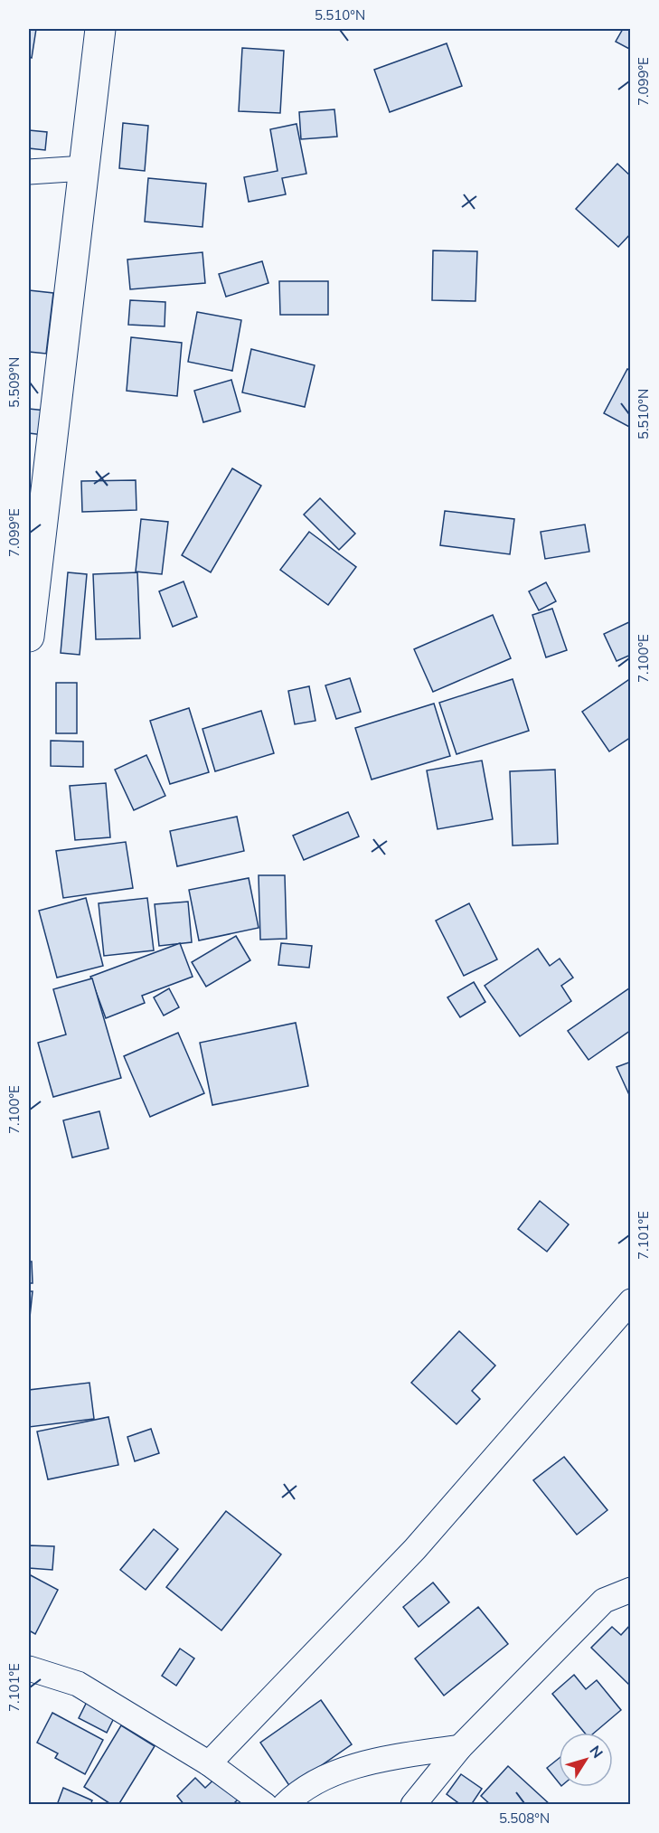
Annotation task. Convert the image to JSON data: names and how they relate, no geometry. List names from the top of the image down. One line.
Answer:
{"north":"top right","coordinates":["5.510°N","7.099°E","5.509°N","7.100°E","7.101°E","5.508°N"]}
